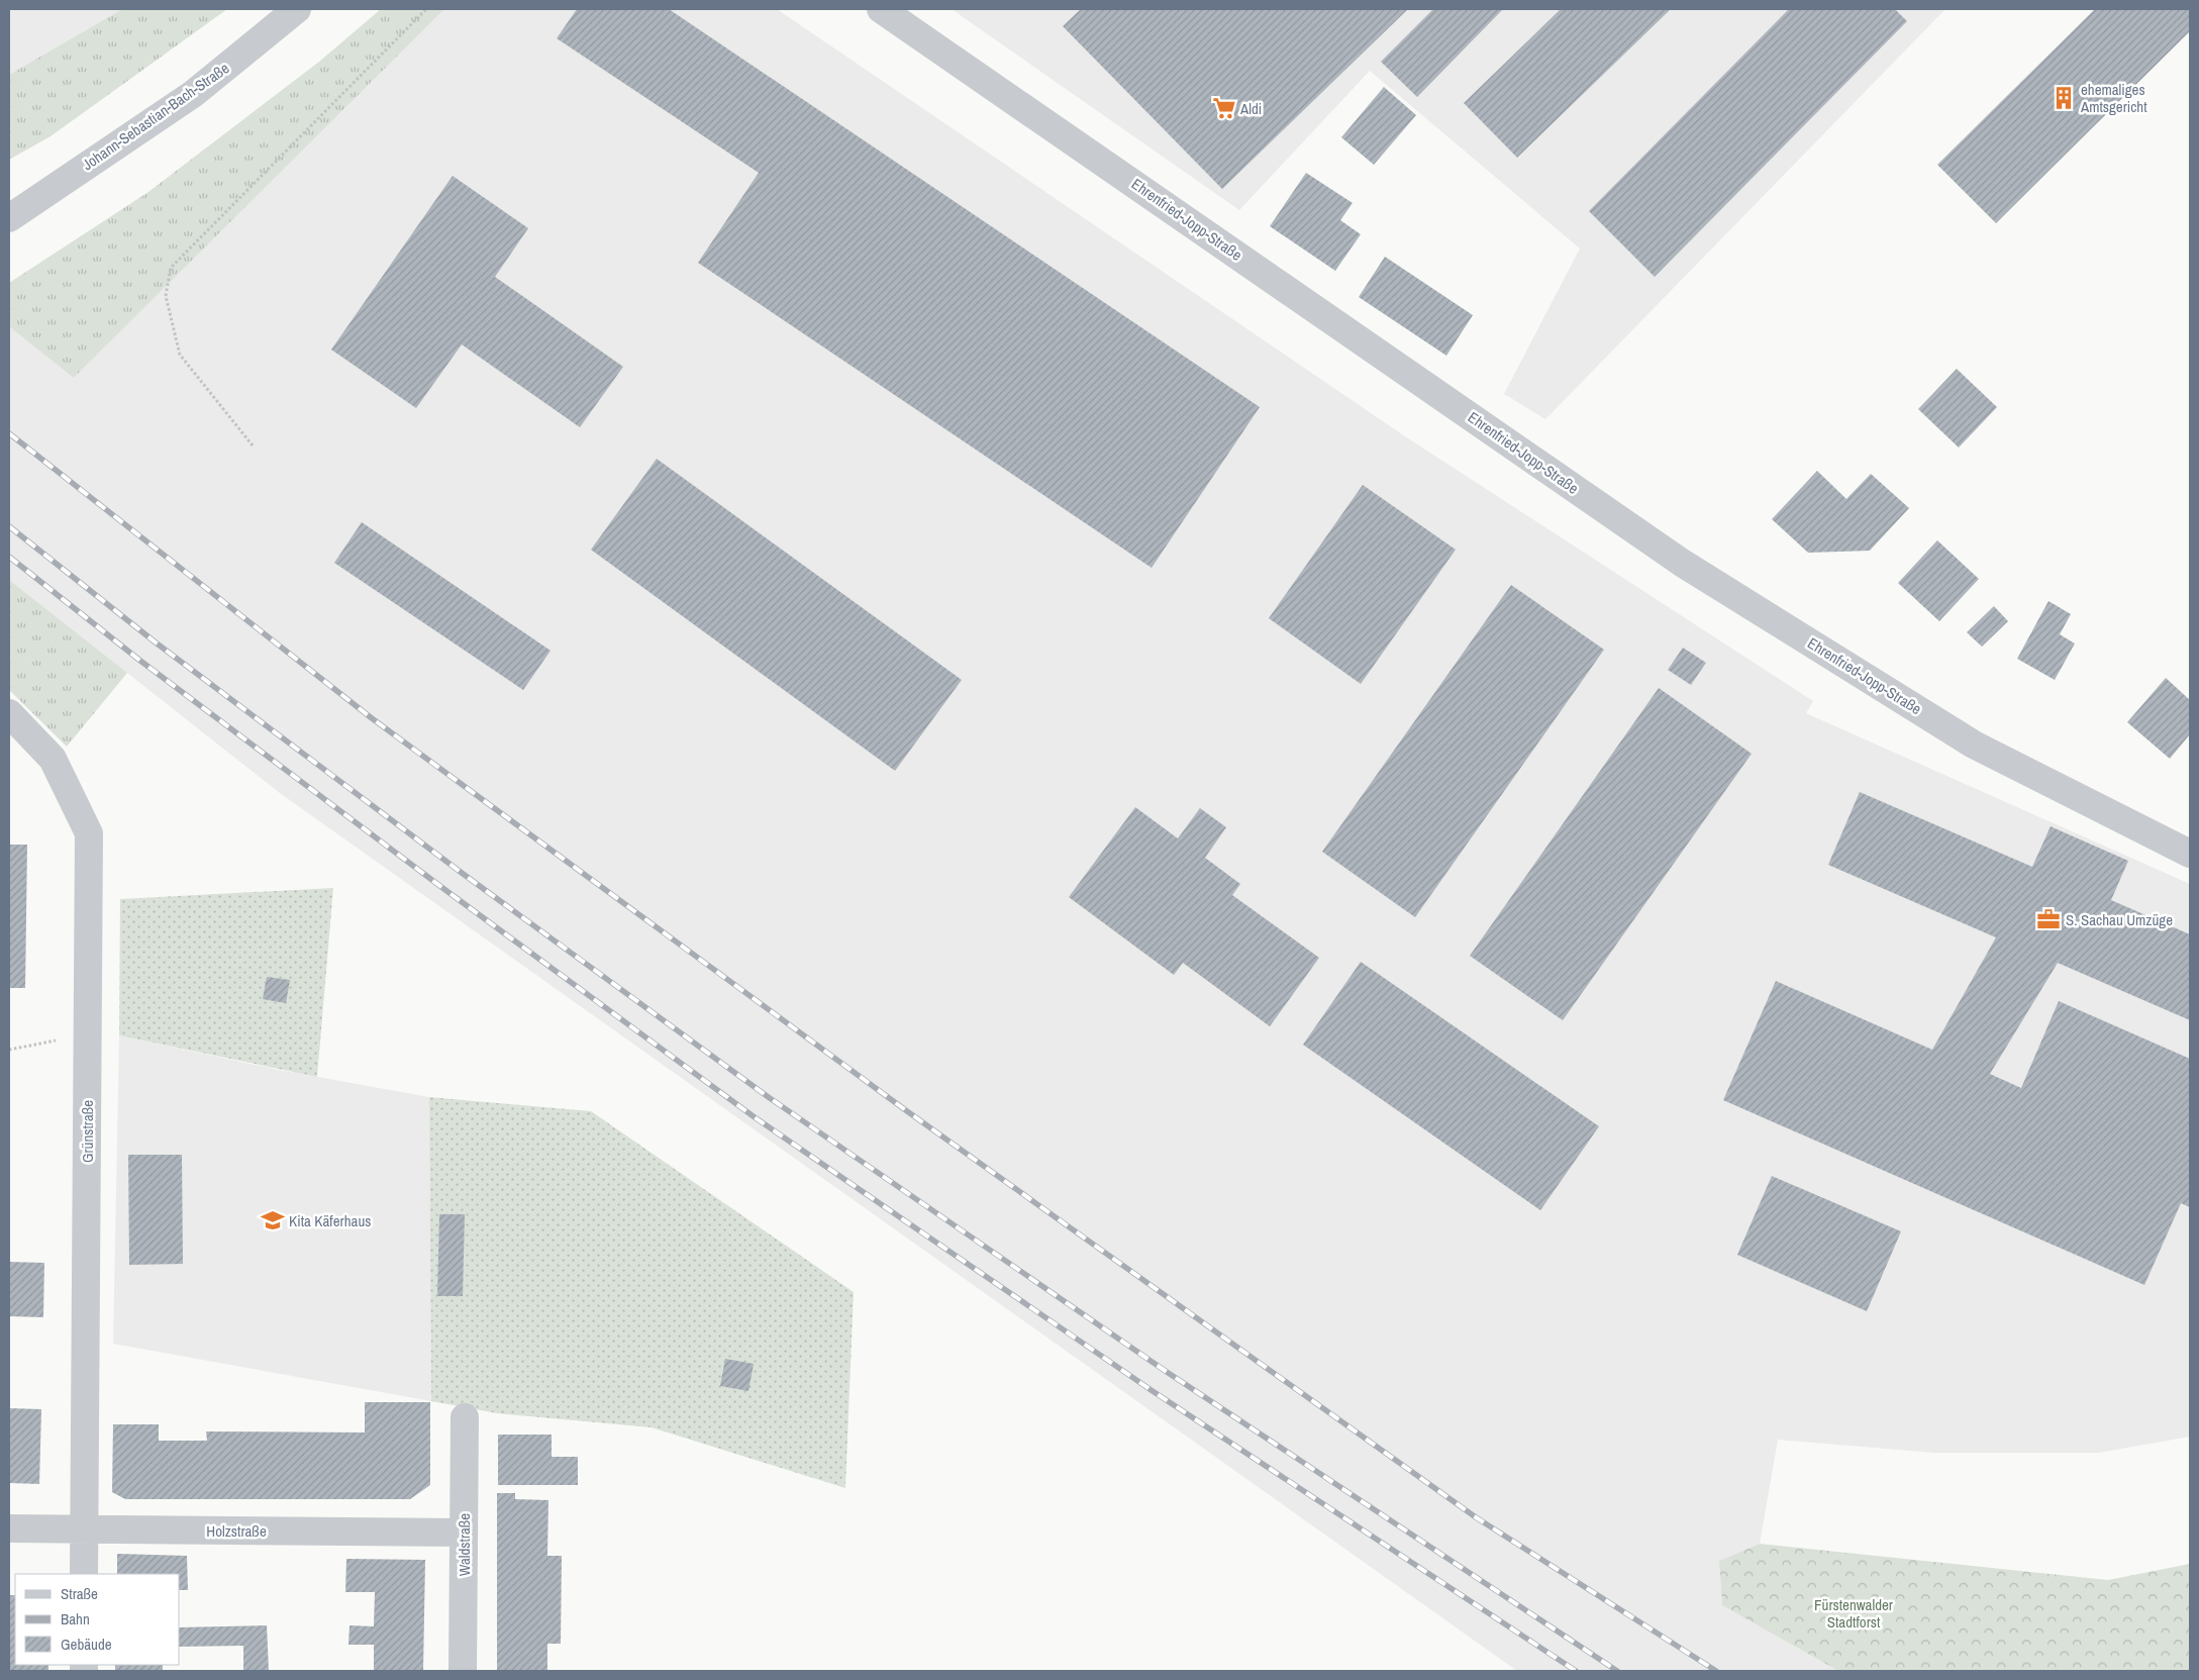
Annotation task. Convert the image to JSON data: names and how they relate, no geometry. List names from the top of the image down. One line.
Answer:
{"streets":{"street":["Johann-Sebastian-Bach-Straße","Ehrenfried-Jopp-Straße","Grünstraße","Holzstraße","Waldstraße"]},"crossings":[["Grünstraße","Holzstraße"],["Holzstraße","Waldstraße"]],"parks":["Fürstenwalder Stadtforst"],"places":{"building":["ehemaliges Amtsgericht"],"supermarket":["Aldi"],"office":["S. Sachau Umzüge"],"school or university":["Kita Käferhaus"]},"legend":["Straße","Bahn","Gebäude"]}
